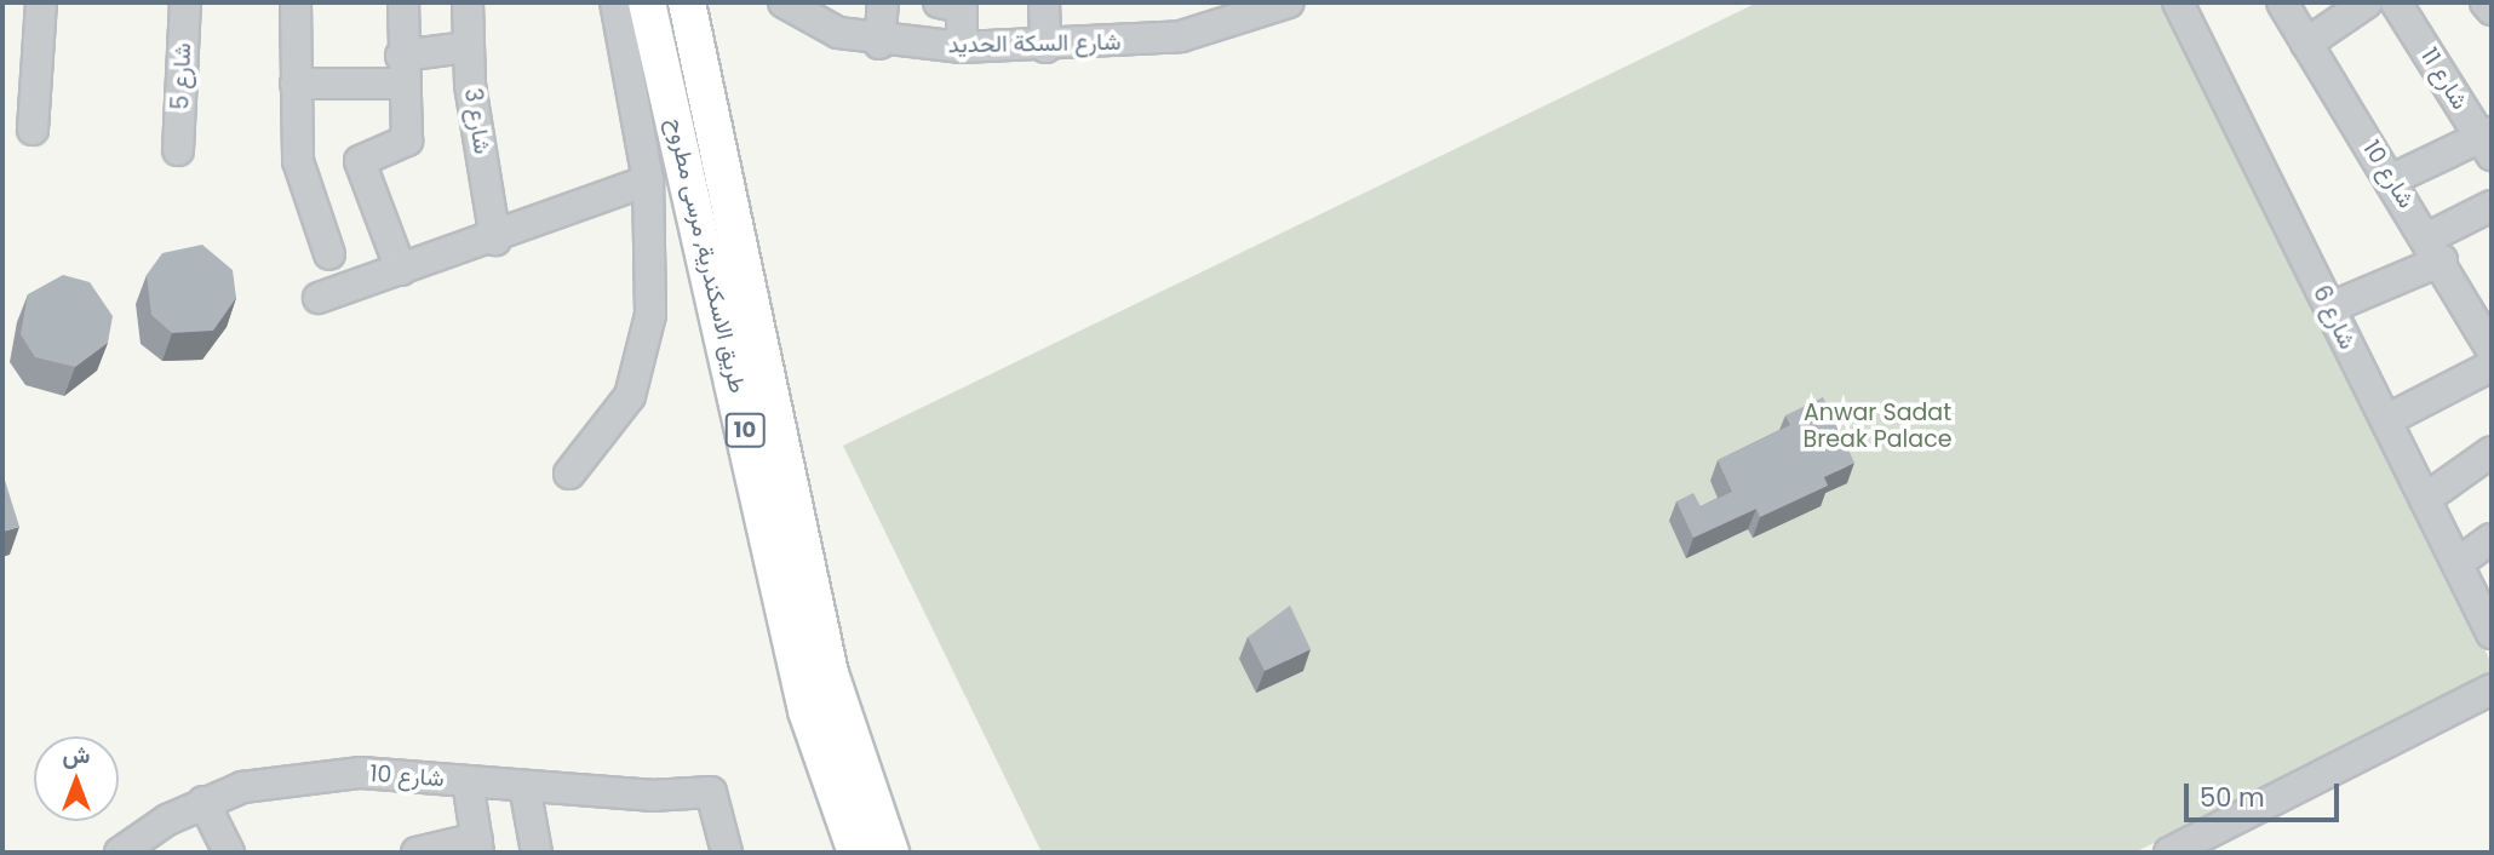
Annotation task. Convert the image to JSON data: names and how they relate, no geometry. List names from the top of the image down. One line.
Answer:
{"streets":{"main road":["طريق الاسكندرية, مرسى مطروح","10"],"street":["شارع السكة الحديد","شارع 5","شارع 11","شارع 3","شارع 10","شارع 6"]},"parks":["Anwar Sadat Break Palace"],"scale_bar":"50 m","north":"top"}
